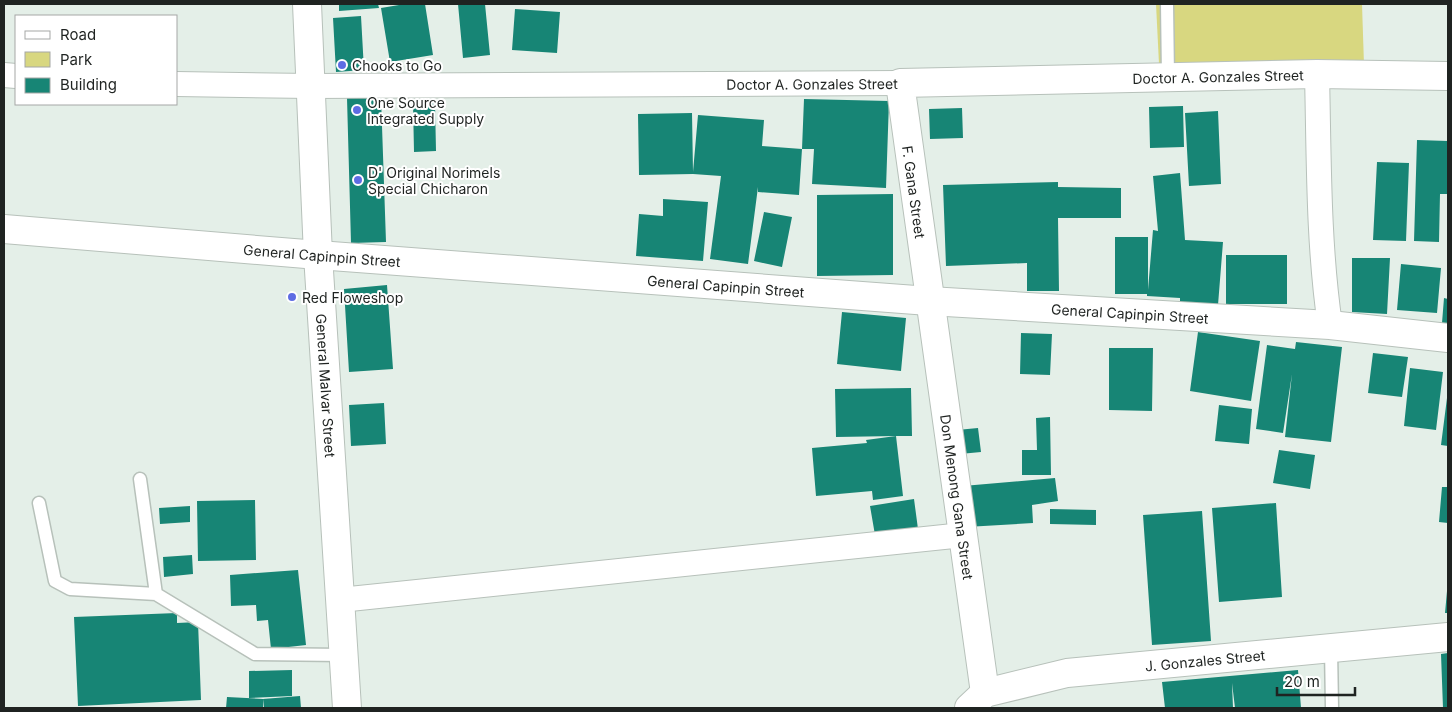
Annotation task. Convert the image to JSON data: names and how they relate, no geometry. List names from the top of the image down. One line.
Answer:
{"streets":{"street":["Doctor A. Gonzales Street","F. Gana Street","General Capinpin Street","General Malvar Street","Don Menong Gana Street","J. Gonzales Street"]},"crossings":[["Doctor A. Gonzales Street","F. Gana Street"],["Doctor A. Gonzales Street","General Malvar Street"],["F. Gana Street","General Capinpin Street"],["F. Gana Street","Don Menong Gana Street"],["General Capinpin Street","General Malvar Street"],["General Capinpin Street","Don Menong Gana Street"],["Don Menong Gana Street","J. Gonzales Street"]],"places":["Chooks to Go","One Source Integrated Supply","D' Original Norimels Special Chicharon","Red Floweshop"],"legend":["Road","Park","Building"],"scale_bar":"20 m"}
